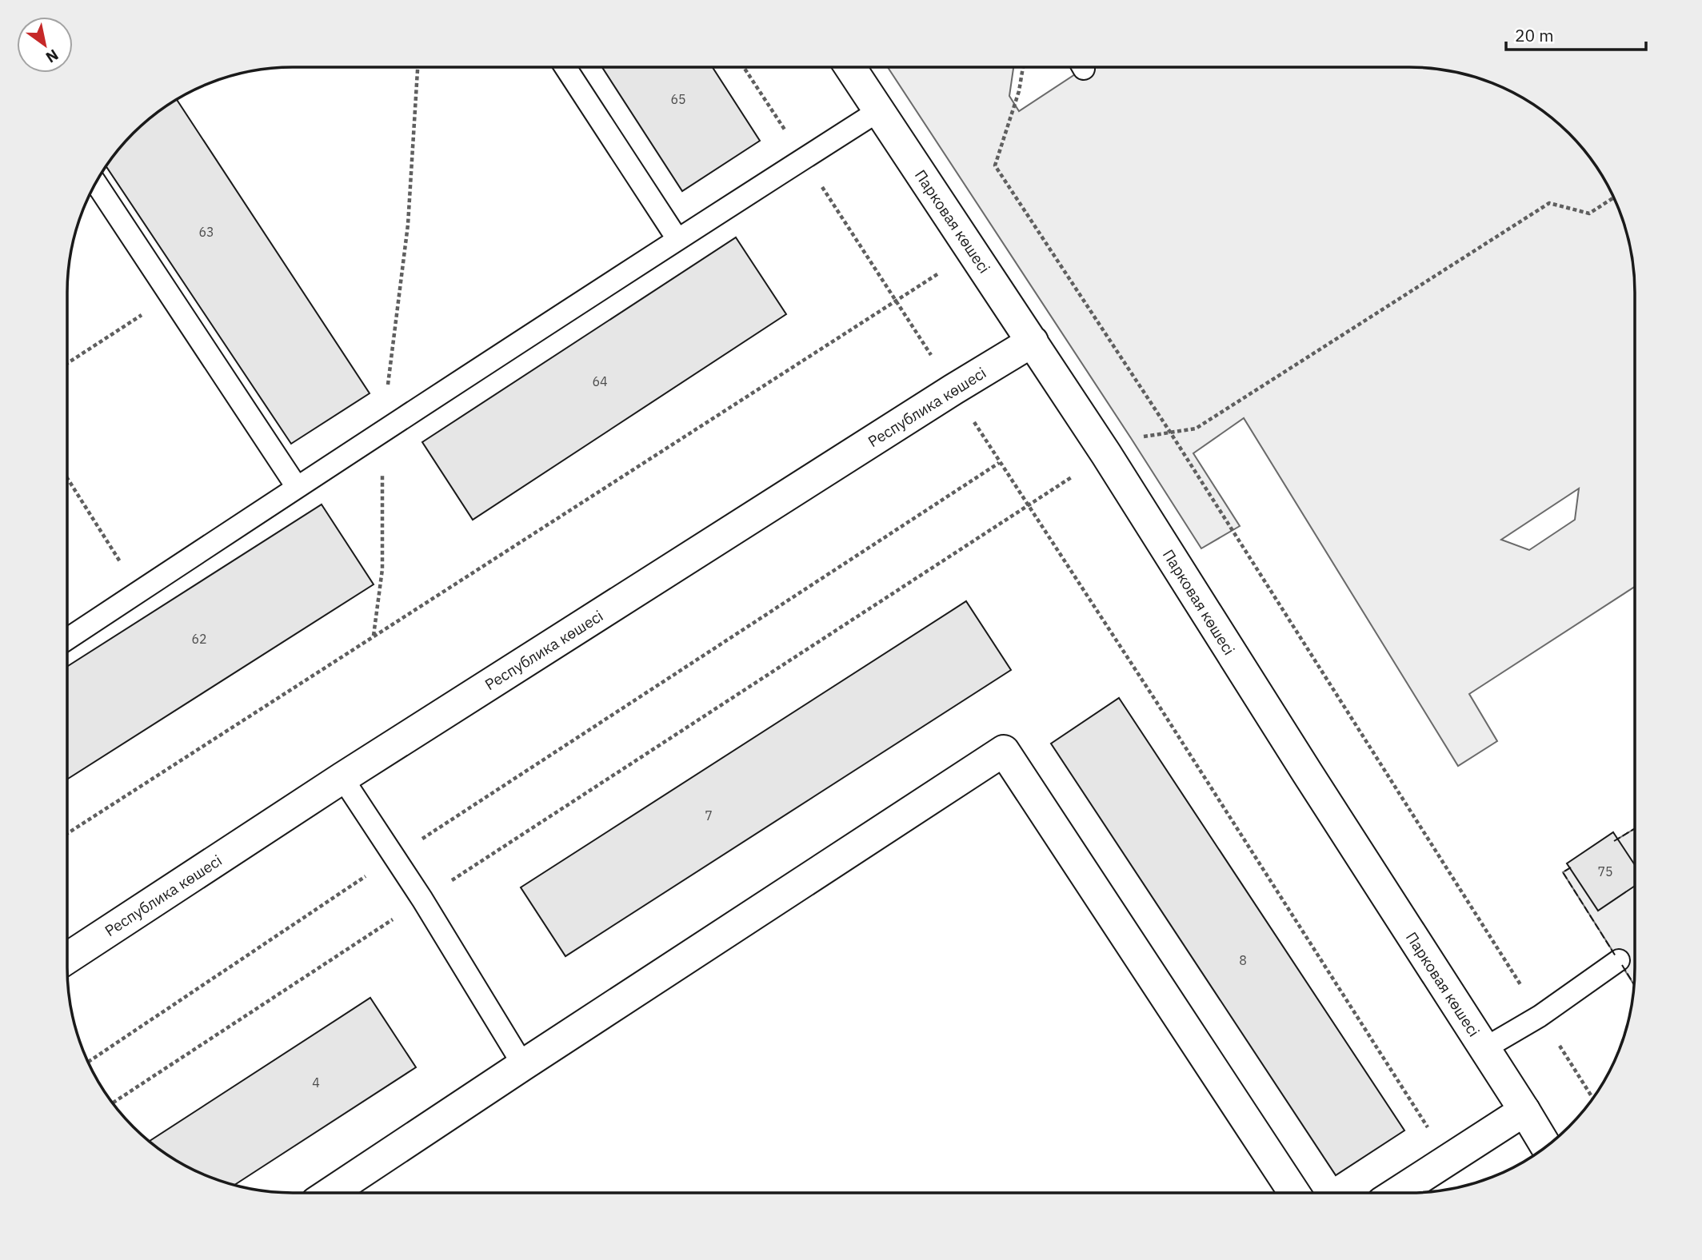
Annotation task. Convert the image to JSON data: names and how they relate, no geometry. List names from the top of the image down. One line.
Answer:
{"streets":{"street":["Парковая көшесі","Республика көшесі"]},"crossings":[["Парковая көшесі","Республика көшесі"]],"house_numbers":["65","63","64","62","7","75","8","4"],"scale_bar":"20 m","north":"bottom right"}
